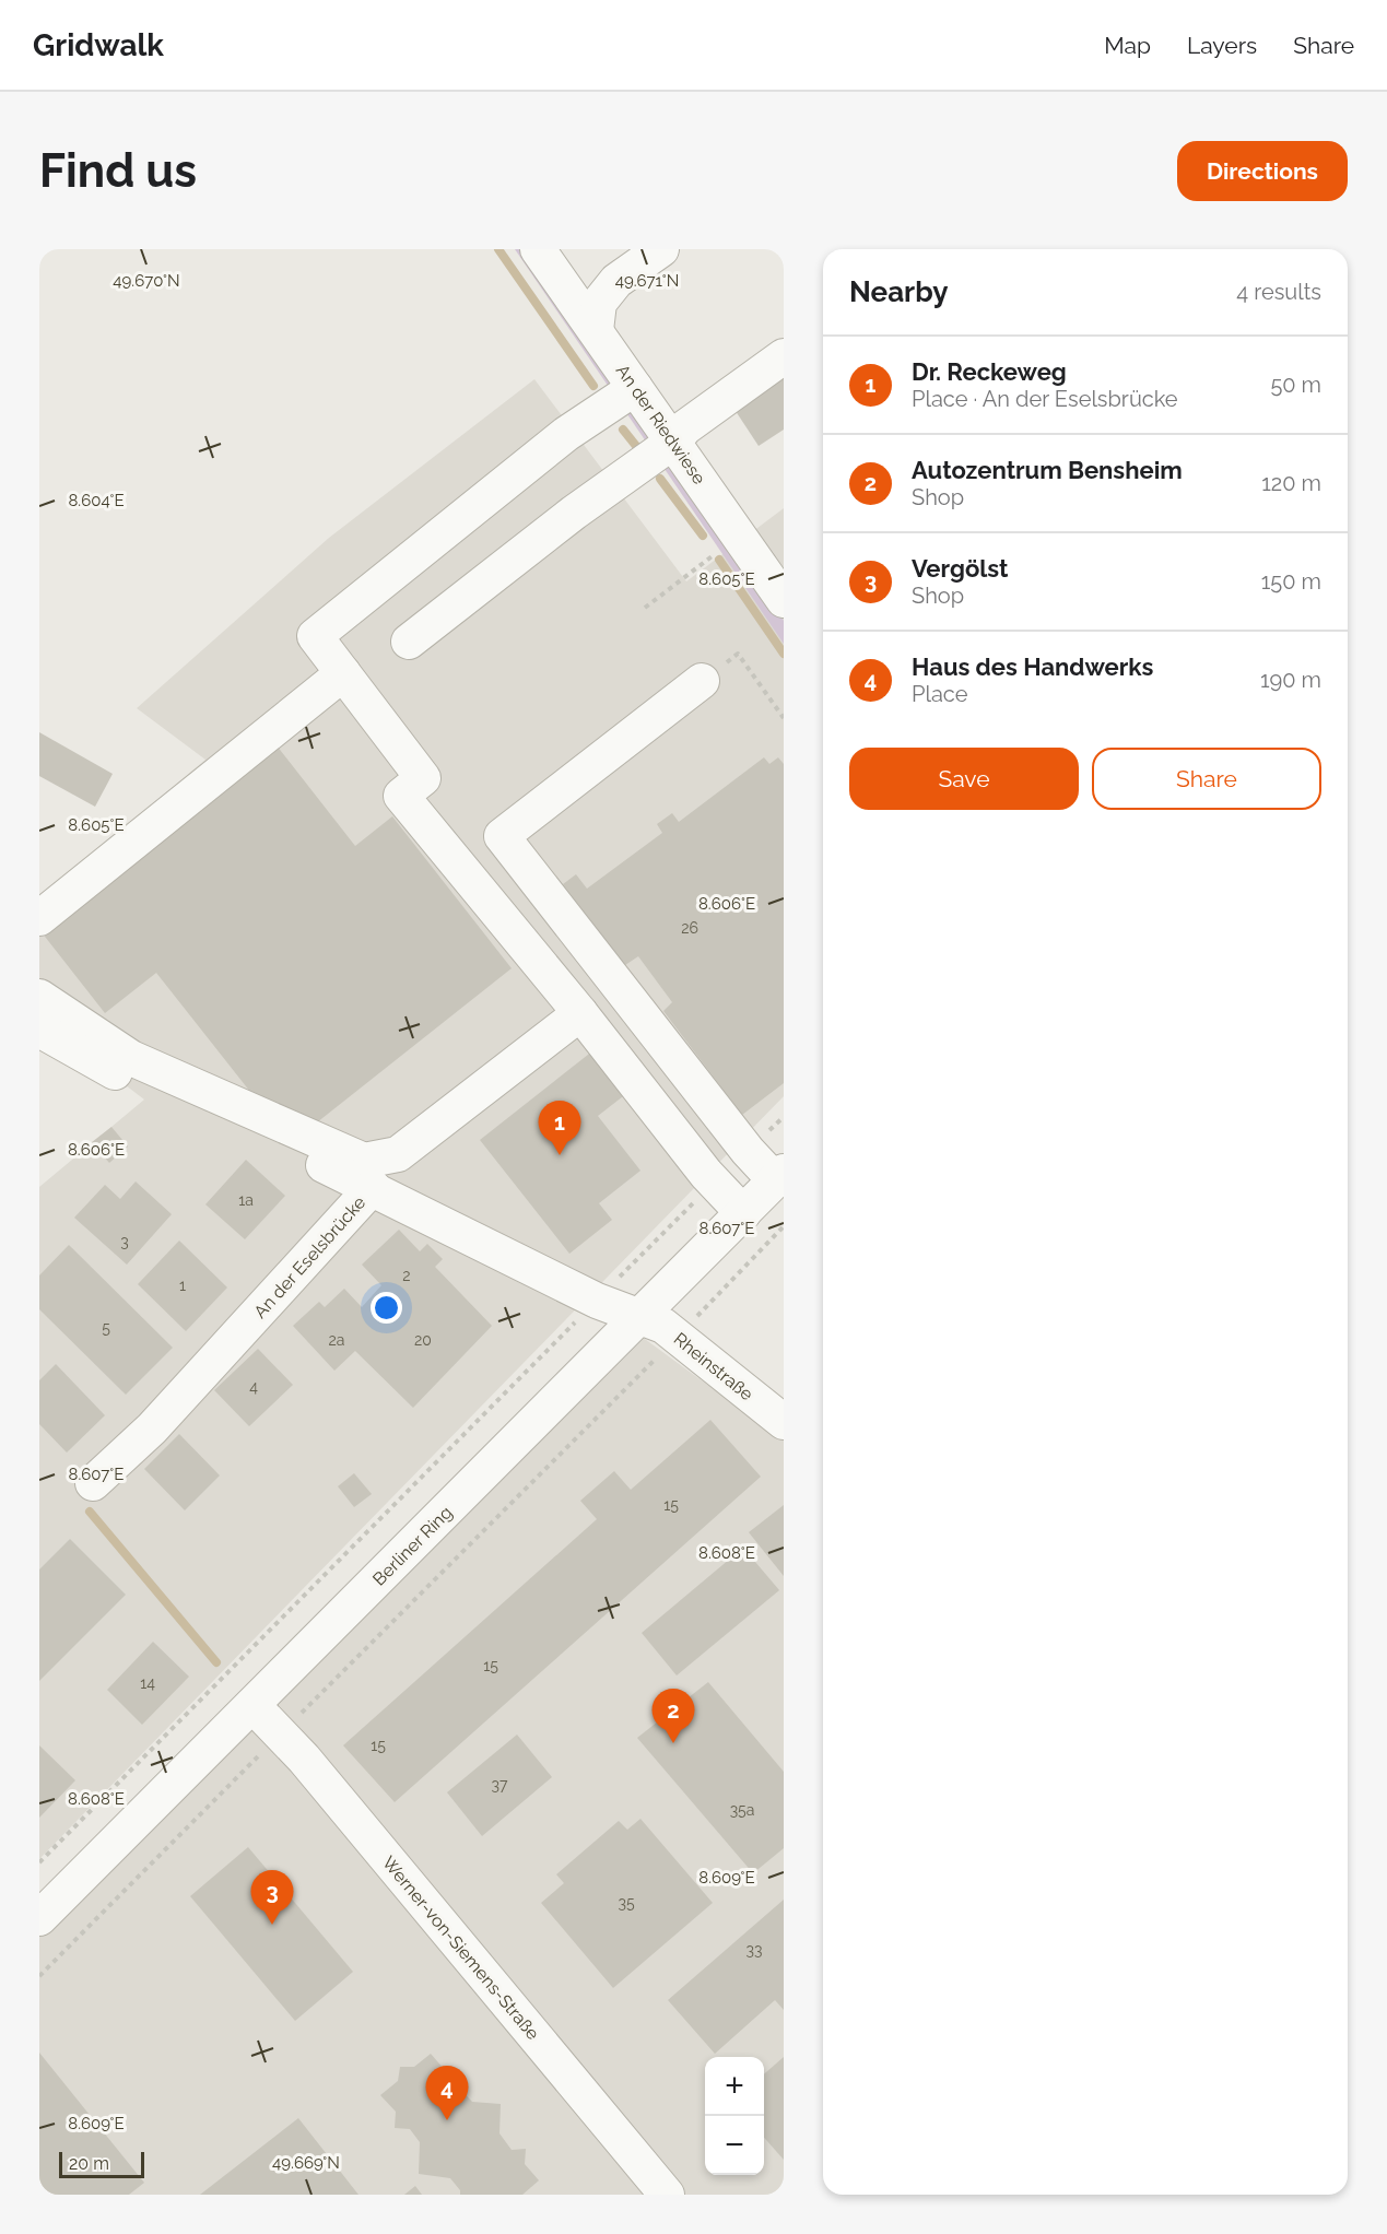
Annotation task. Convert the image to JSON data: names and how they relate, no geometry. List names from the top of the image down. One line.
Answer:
{"streets":{"street":["An der Riedwiese","An der Eselsbrücke","Rheinstraße","Berliner Ring","Werner-von-Siemens-Straße"]},"crossings":[["An der Eselsbrücke","Rheinstraße"],["An der Eselsbrücke","Berliner Ring"],["Rheinstraße","Berliner Ring"],["Berliner Ring","Werner-von-Siemens-Straße"]],"house_numbers":["26","1a","3","2","1","5","2a","20","4","15","15","14","15","37","35a","35","33"],"scale_bar":"20 m","page":{"header":"Gridwalk","nav":["Map","Layers","Share"],"buttons":["Directions",["Save","Share"]],"title":"Find us","heading":["Nearby","4 results"],"list":[{"mark":"1","name":"Dr. Reckeweg","note":"Place · An der Eselsbrücke","value":"50 m"},{"mark":"2","name":"Autozentrum Bensheim","note":"Shop","value":"120 m"},{"mark":"3","name":"Vergölst","note":"Shop","value":"150 m"},{"mark":"4","name":"Haus des Handwerks","note":"Place","value":"190 m"}],"pins":["1","2","3","4"],"map_buttons":["+","−"],"scale":"20 m"},"coordinates":["49.670°N","49.671°N","8.604°E","8.605°E","8.606°E","8.607°E","8.608°E","8.609°E","49.669°N"]}
